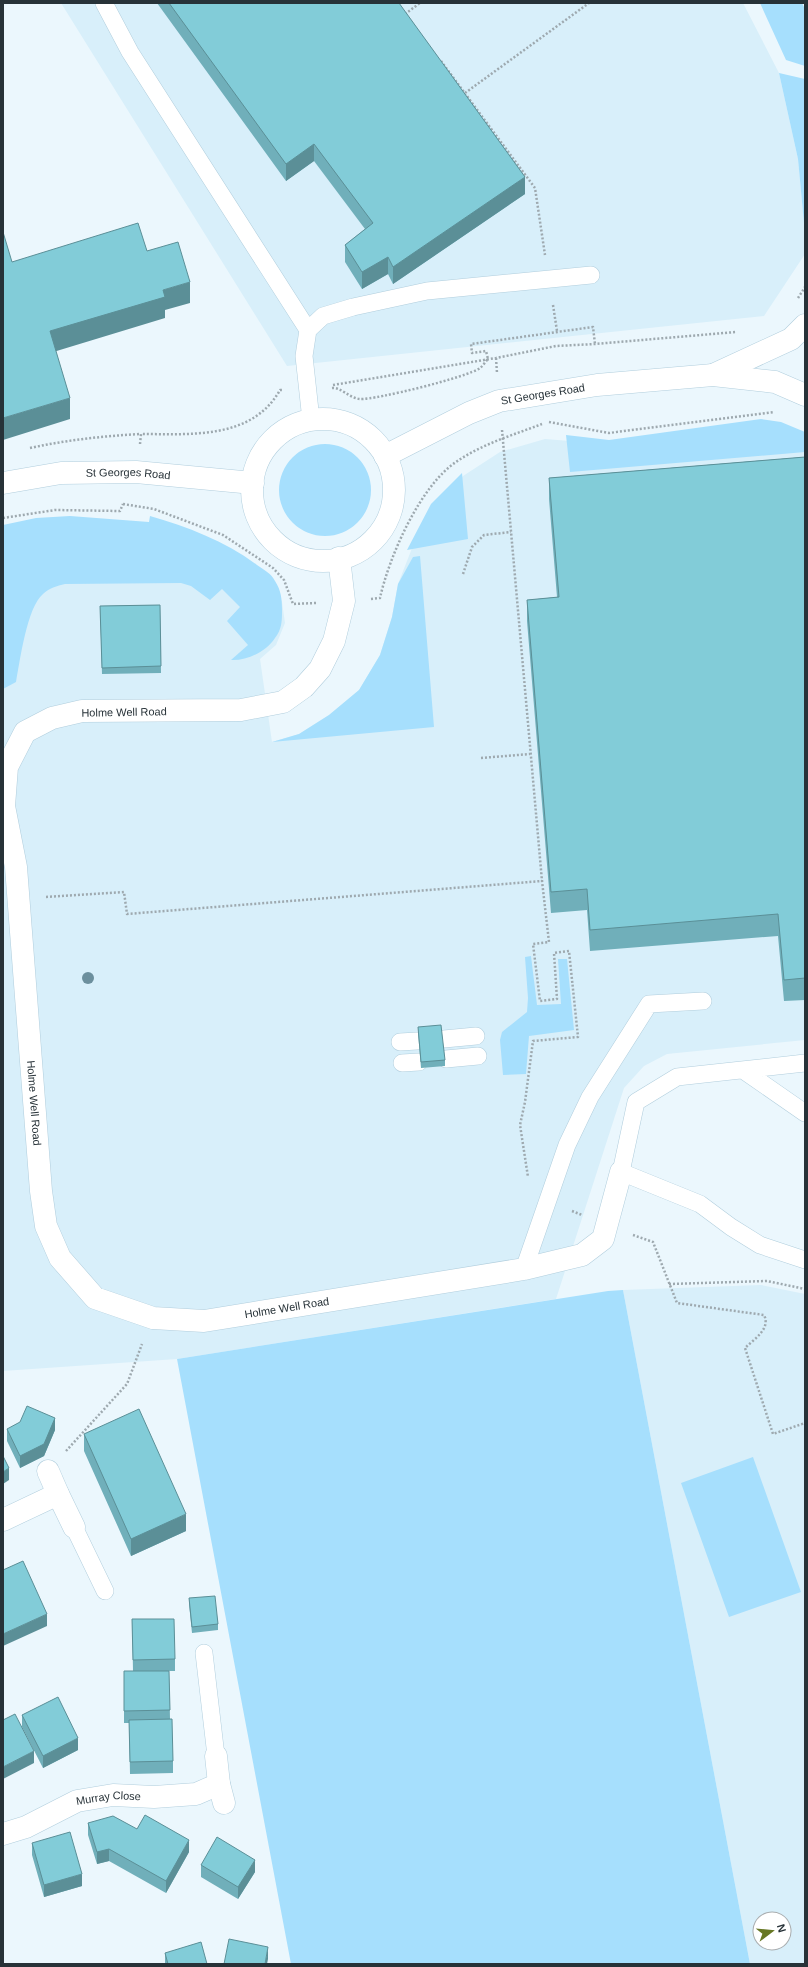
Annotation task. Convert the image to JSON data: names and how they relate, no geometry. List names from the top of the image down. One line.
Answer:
{"streets":{"street":["St Georges Road","Holme Well Road","Murray Close"]},"crossings":[["St Georges Road","Holme Well Road"]],"north":"right"}
